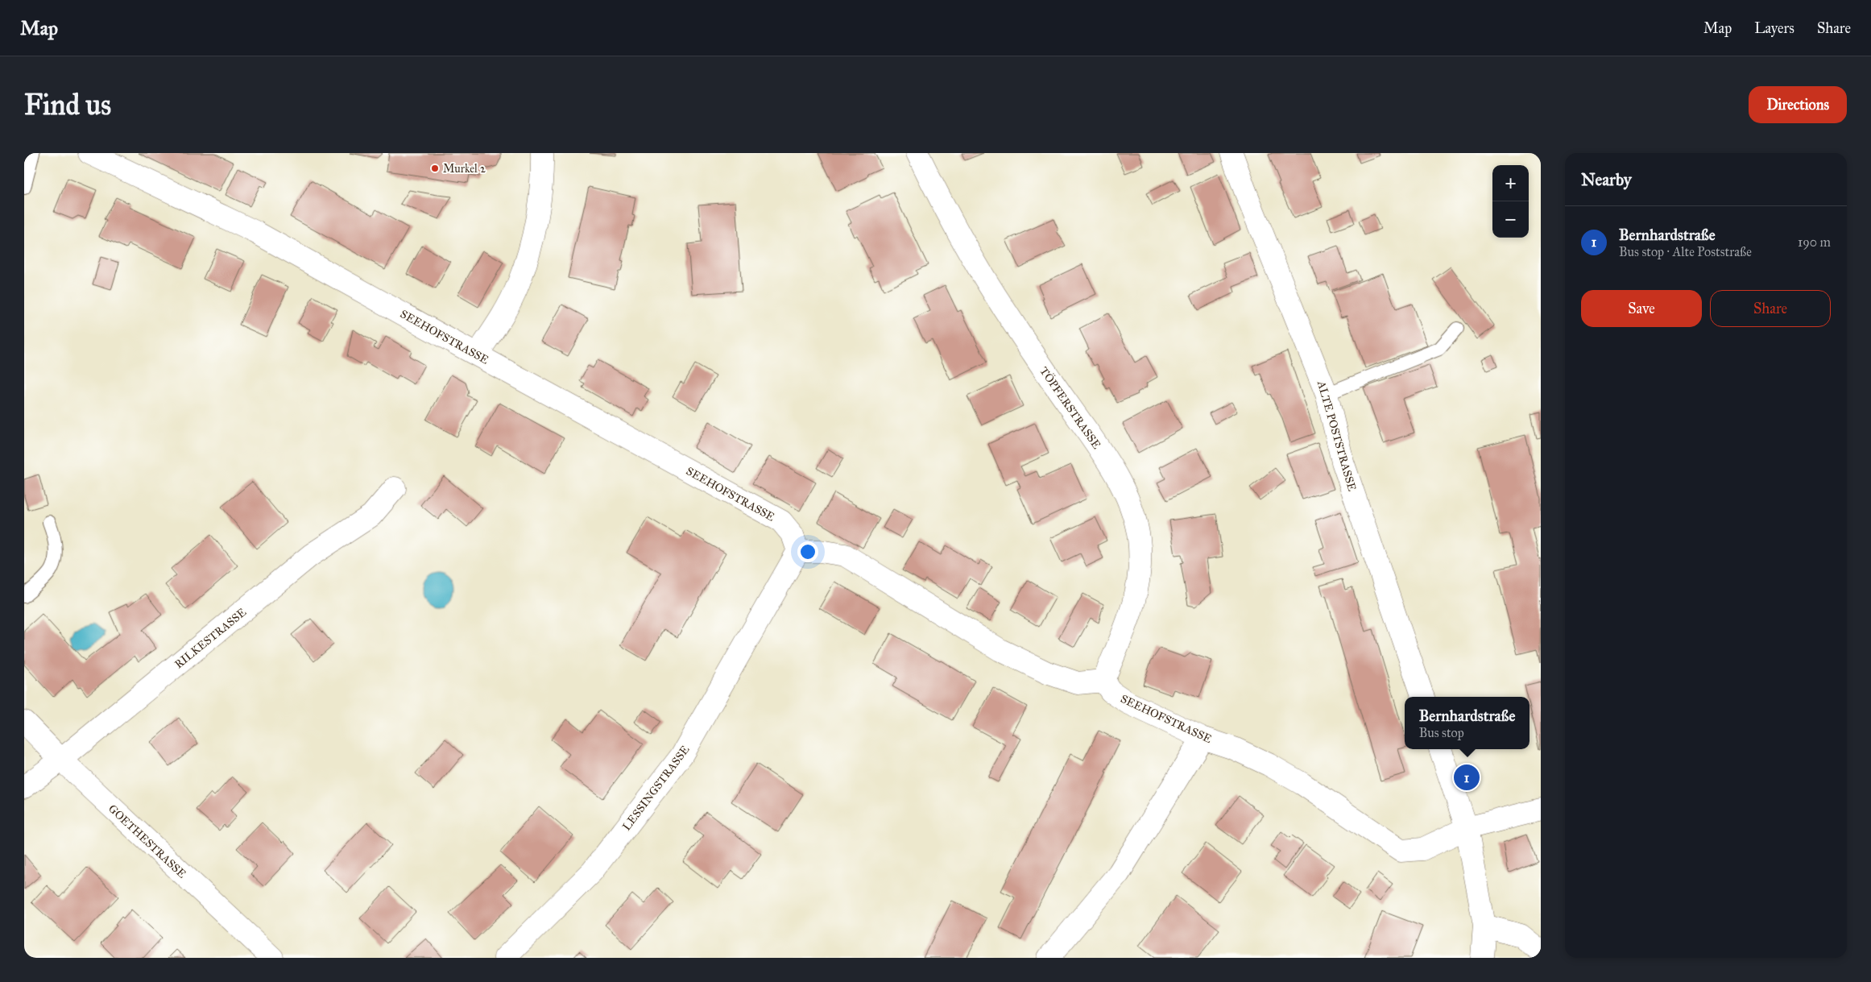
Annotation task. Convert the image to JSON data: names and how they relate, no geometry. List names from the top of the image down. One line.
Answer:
{"streets":{"street":["SEEHOFSTRASSE","TÖPFERSTRASSE","ALTE POSTSTRASSE","RILKESTRASSE","LESSINGSTRASSE","GOETHESTRASSE"]},"crossings":[["SEEHOFSTRASSE","TÖPFERSTRASSE"],["SEEHOFSTRASSE","LESSINGSTRASSE"],["RILKESTRASSE","GOETHESTRASSE"]],"places":["Murkel 2"],"page":{"header":"Map","nav":["Map","Layers","Share"],"buttons":["Directions",["Save","Share"]],"title":"Find us","heading":"Nearby","map_buttons":["+","−"],"list":[{"mark":"1","name":"Bernhardstraße","note":"Bus stop · Alte Poststraße","value":"190 m"}],"popup":["Bernhardstraße","Bus stop"],"pins":"1"}}
